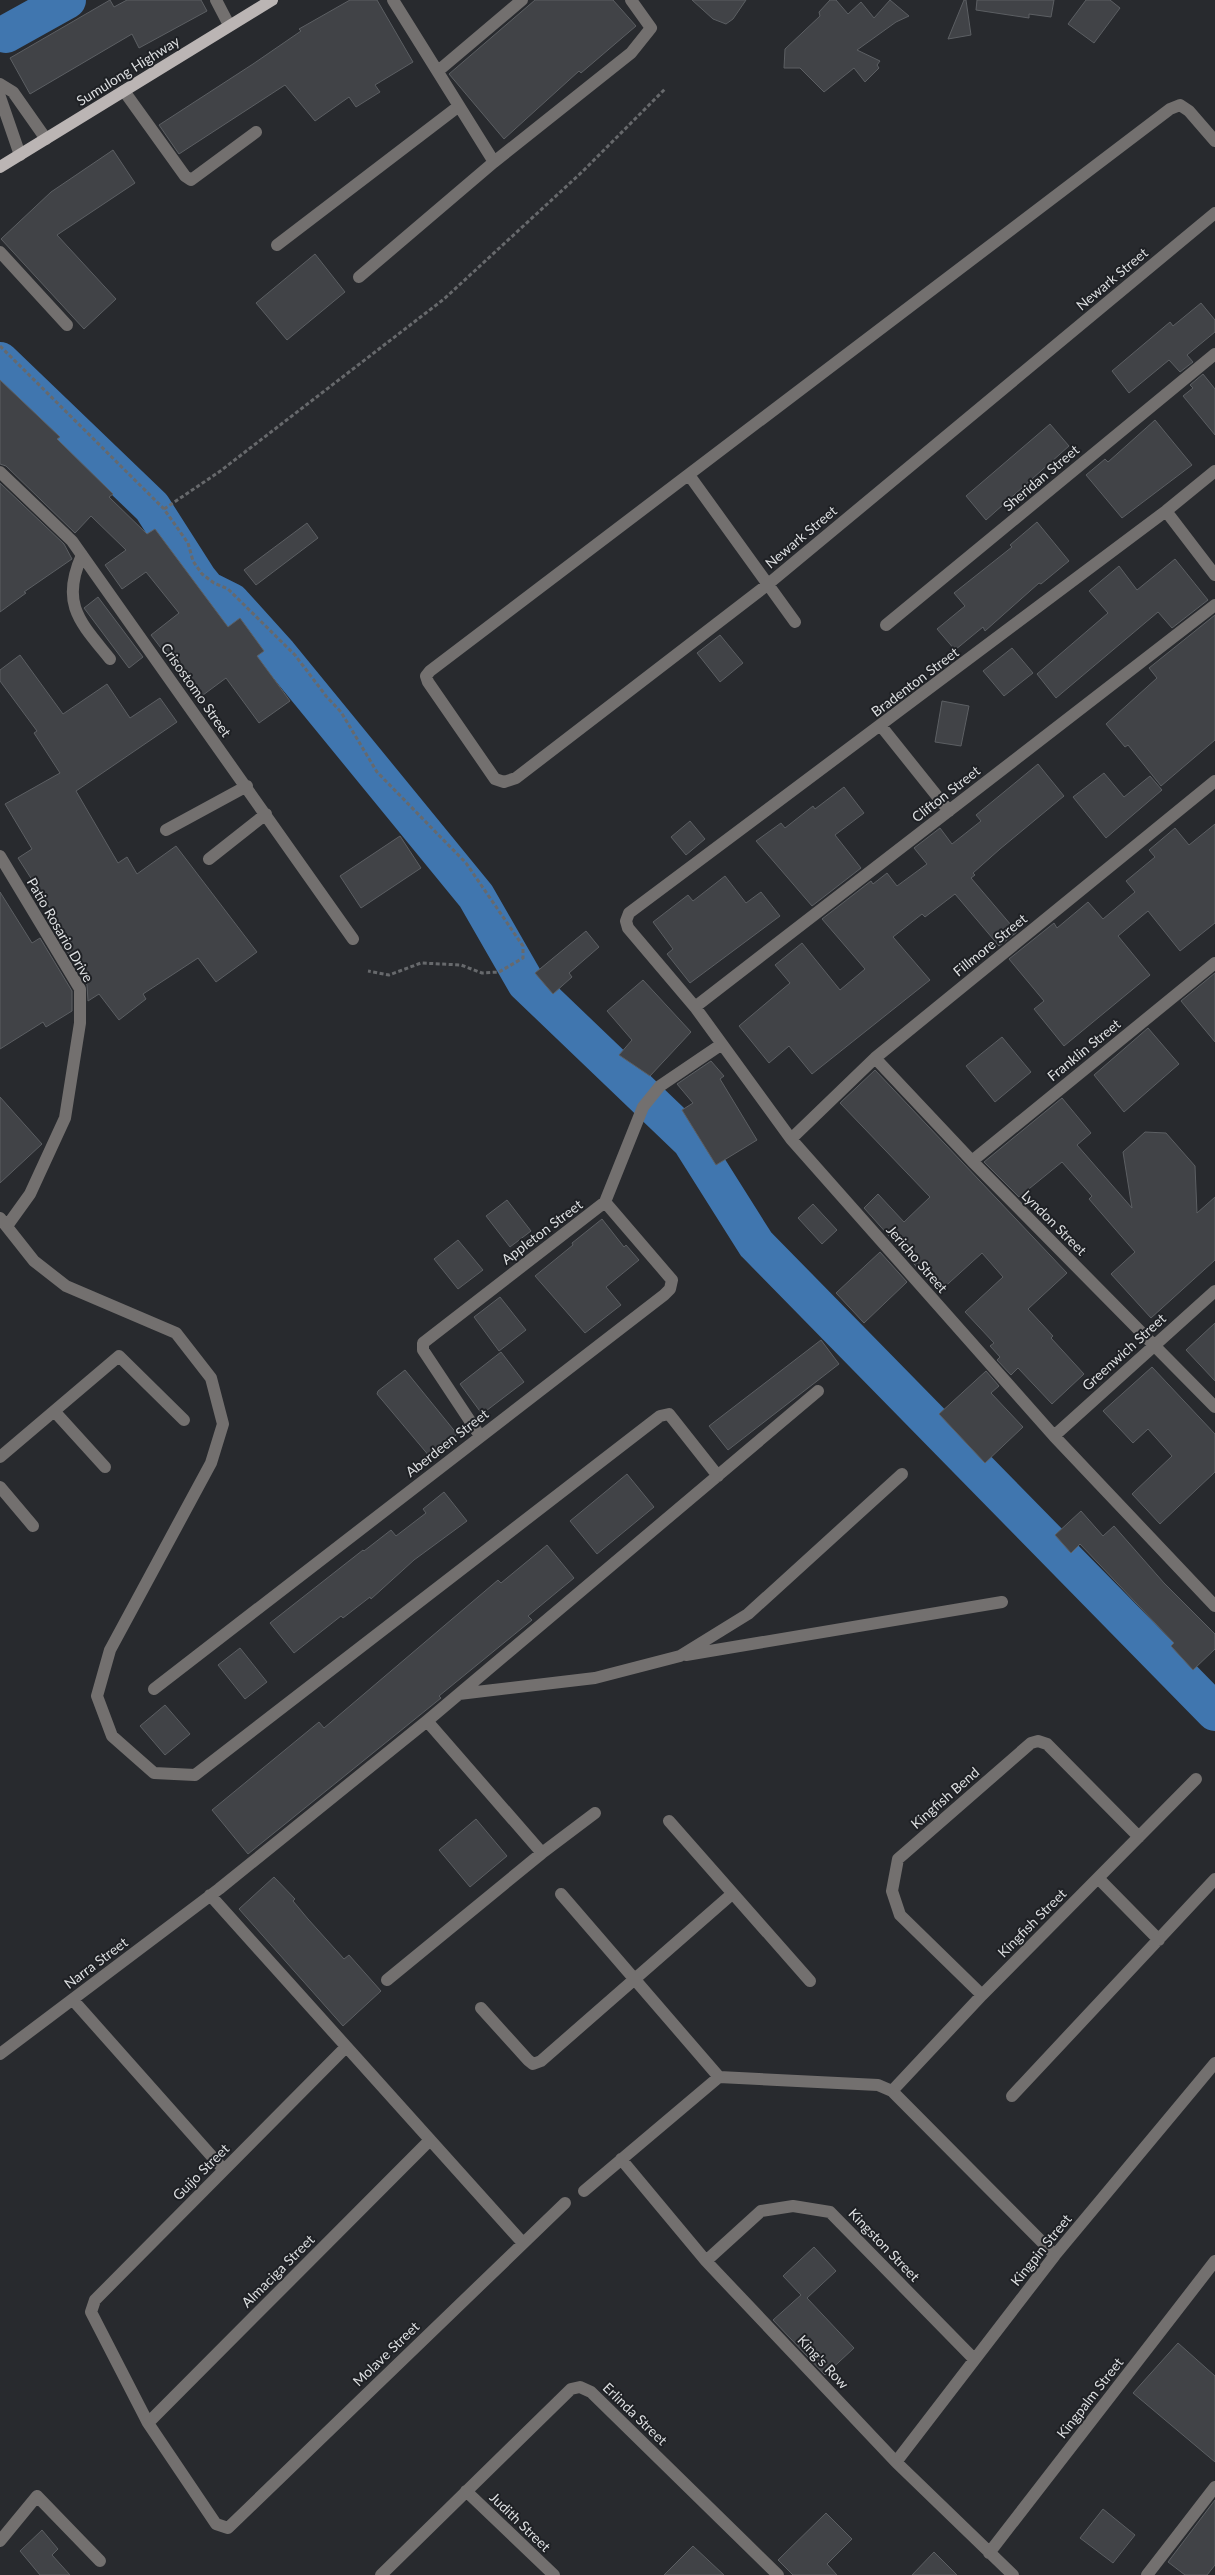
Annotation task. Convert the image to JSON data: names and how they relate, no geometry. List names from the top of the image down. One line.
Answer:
{"streets":{"main road":["Sumulong Highway"],"street":["Newark Street","Sheridan Street","Bradenton Street","Crisostomo Street","Clifton Street","Patio Rosario Drive","Fillmore Street","Franklin Street","Lyndon Street","Appleton Street","Jericho Street","Greenwich Street","Aberdeen Street","Kingfish Bend","Kingfish Street","Narra Street","Guijo Street","Kingston Street","Kingpin Street","Almaciga Street","Molave Street","King's Row","Kingpalm Street","Erlinda Street","Judith Street"]},"crossings":[["Bradenton Street","Jericho Street"],["Clifton Street","Jericho Street"],["Fillmore Street","Lyndon Street"],["Fillmore Street","Jericho Street"],["Franklin Street","Lyndon Street"],["Lyndon Street","Greenwich Street"],["Appleton Street","Aberdeen Street"],["Jericho Street","Greenwich Street"],["Kingfish Bend","Kingfish Street"],["Guijo Street","Almaciga Street"],["Guijo Street","Molave Street"],["Kingston Street","Kingpin Street"],["Kingston Street","King's Row"],["Kingpin Street","King's Row"],["Almaciga Street","Molave Street"],["King's Row","Kingpalm Street"],["Erlinda Street","Judith Street"]]}
